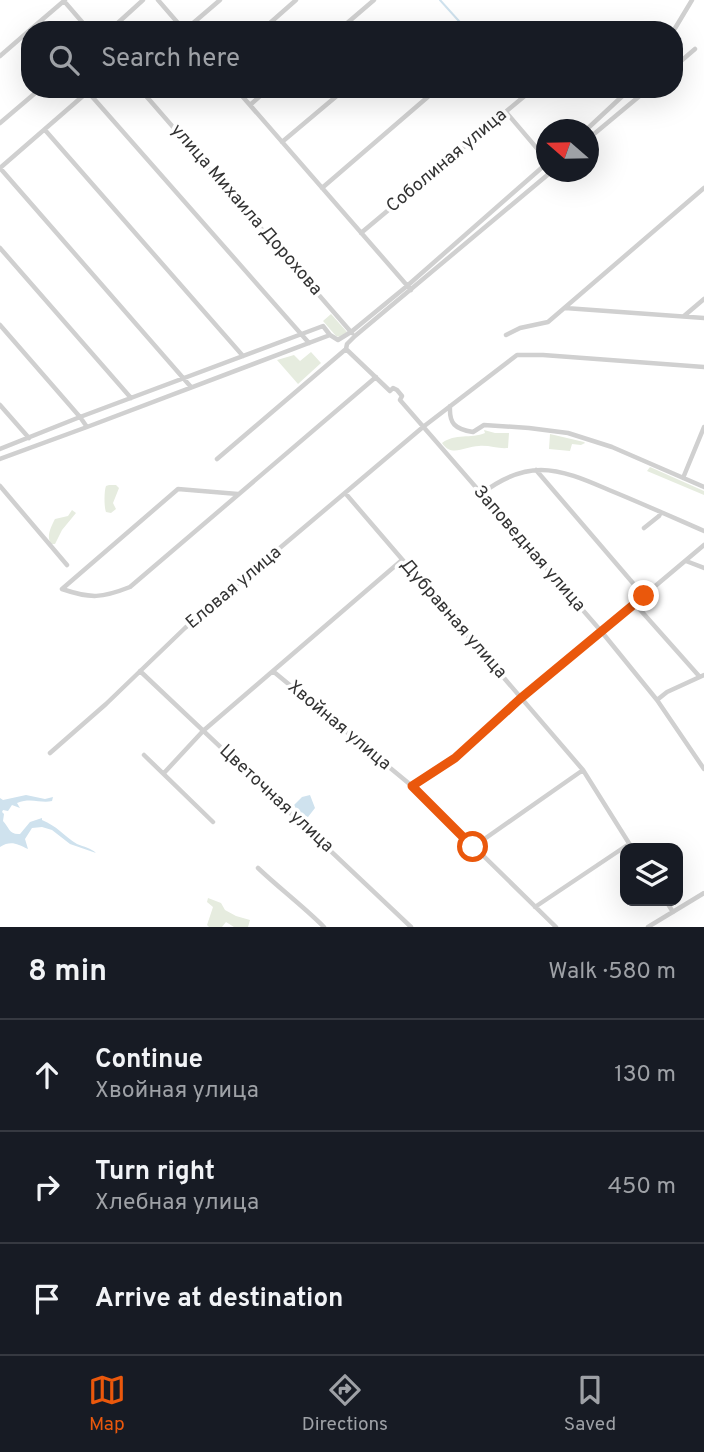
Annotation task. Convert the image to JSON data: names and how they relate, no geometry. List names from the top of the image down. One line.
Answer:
{"streets":{"street":["Соболиная улица","улица Михаила Дорохова","Заповедная улица","Еловая улица","Дубравная улица","Хвойная улица","Цветочная улица"]},"crossings":[["Заповедная улица","Еловая улица"],["Еловая улица","Дубравная улица"],["Еловая улица","Цветочная улица"]],"north":"left","page":{"search":"Search here","heading":["8 min","Walk · 580 m"],"list":[["Continue","Хвойная улица","130 m"],["Turn right","Хлебная улица","450 m"],"Arrive at destination"],"nav":["Map","Directions","Saved"]}}
